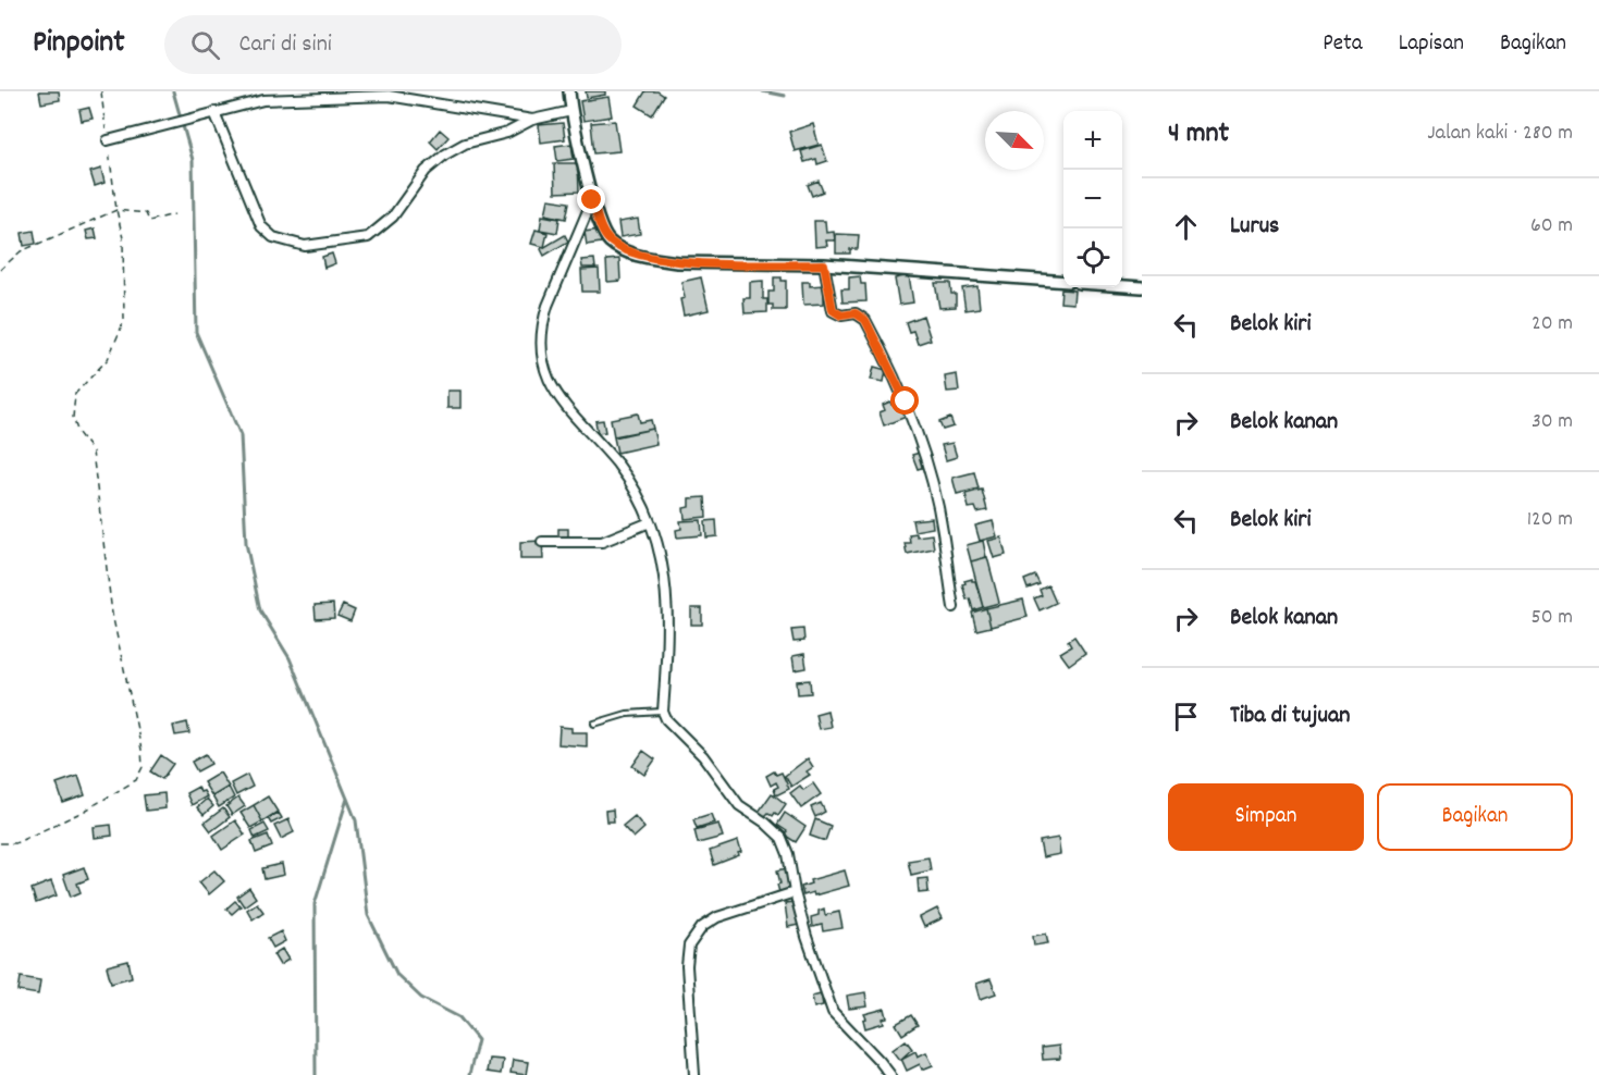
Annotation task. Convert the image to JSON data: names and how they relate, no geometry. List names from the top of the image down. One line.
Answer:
{"north":"bottom right","page":{"header":"Pinpoint","search":"Cari di sini","nav":["Peta","Lapisan","Bagikan"],"heading":["4 mnt","Jalan kaki · 280 m"],"map_buttons":["+","−"],"list":[["Lurus","60 m"],["Belok kiri","20 m"],["Belok kanan","30 m"],["Belok kiri","120 m"],["Belok kanan","50 m"],"Tiba di tujuan"],"buttons":["Simpan","Bagikan"]}}
